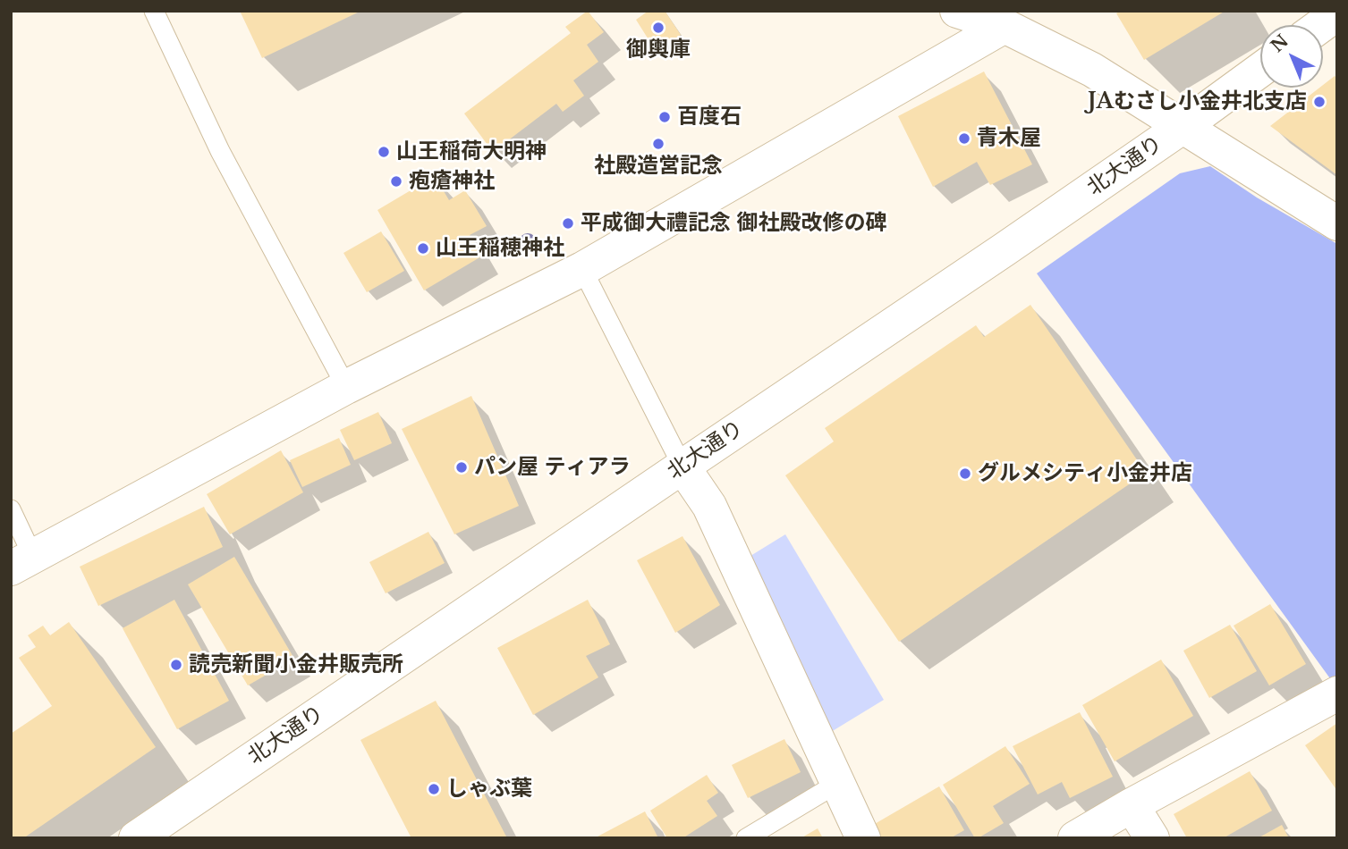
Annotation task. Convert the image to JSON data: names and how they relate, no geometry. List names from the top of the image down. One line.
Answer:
{"streets":{"street":["北大通り"]},"places":["御輿庫","JAむさし小金井北支店","百度石","青木屋","社殿造営記念","山王稲荷大明神","疱瘡神社","平成御大禮記念 御社殿改修の碑","山王稲穂神社","パン屋 ティアラ","グルメシティ小金井店","読売新聞小金井販売所","しゃぶ葉"],"north":"top left"}
